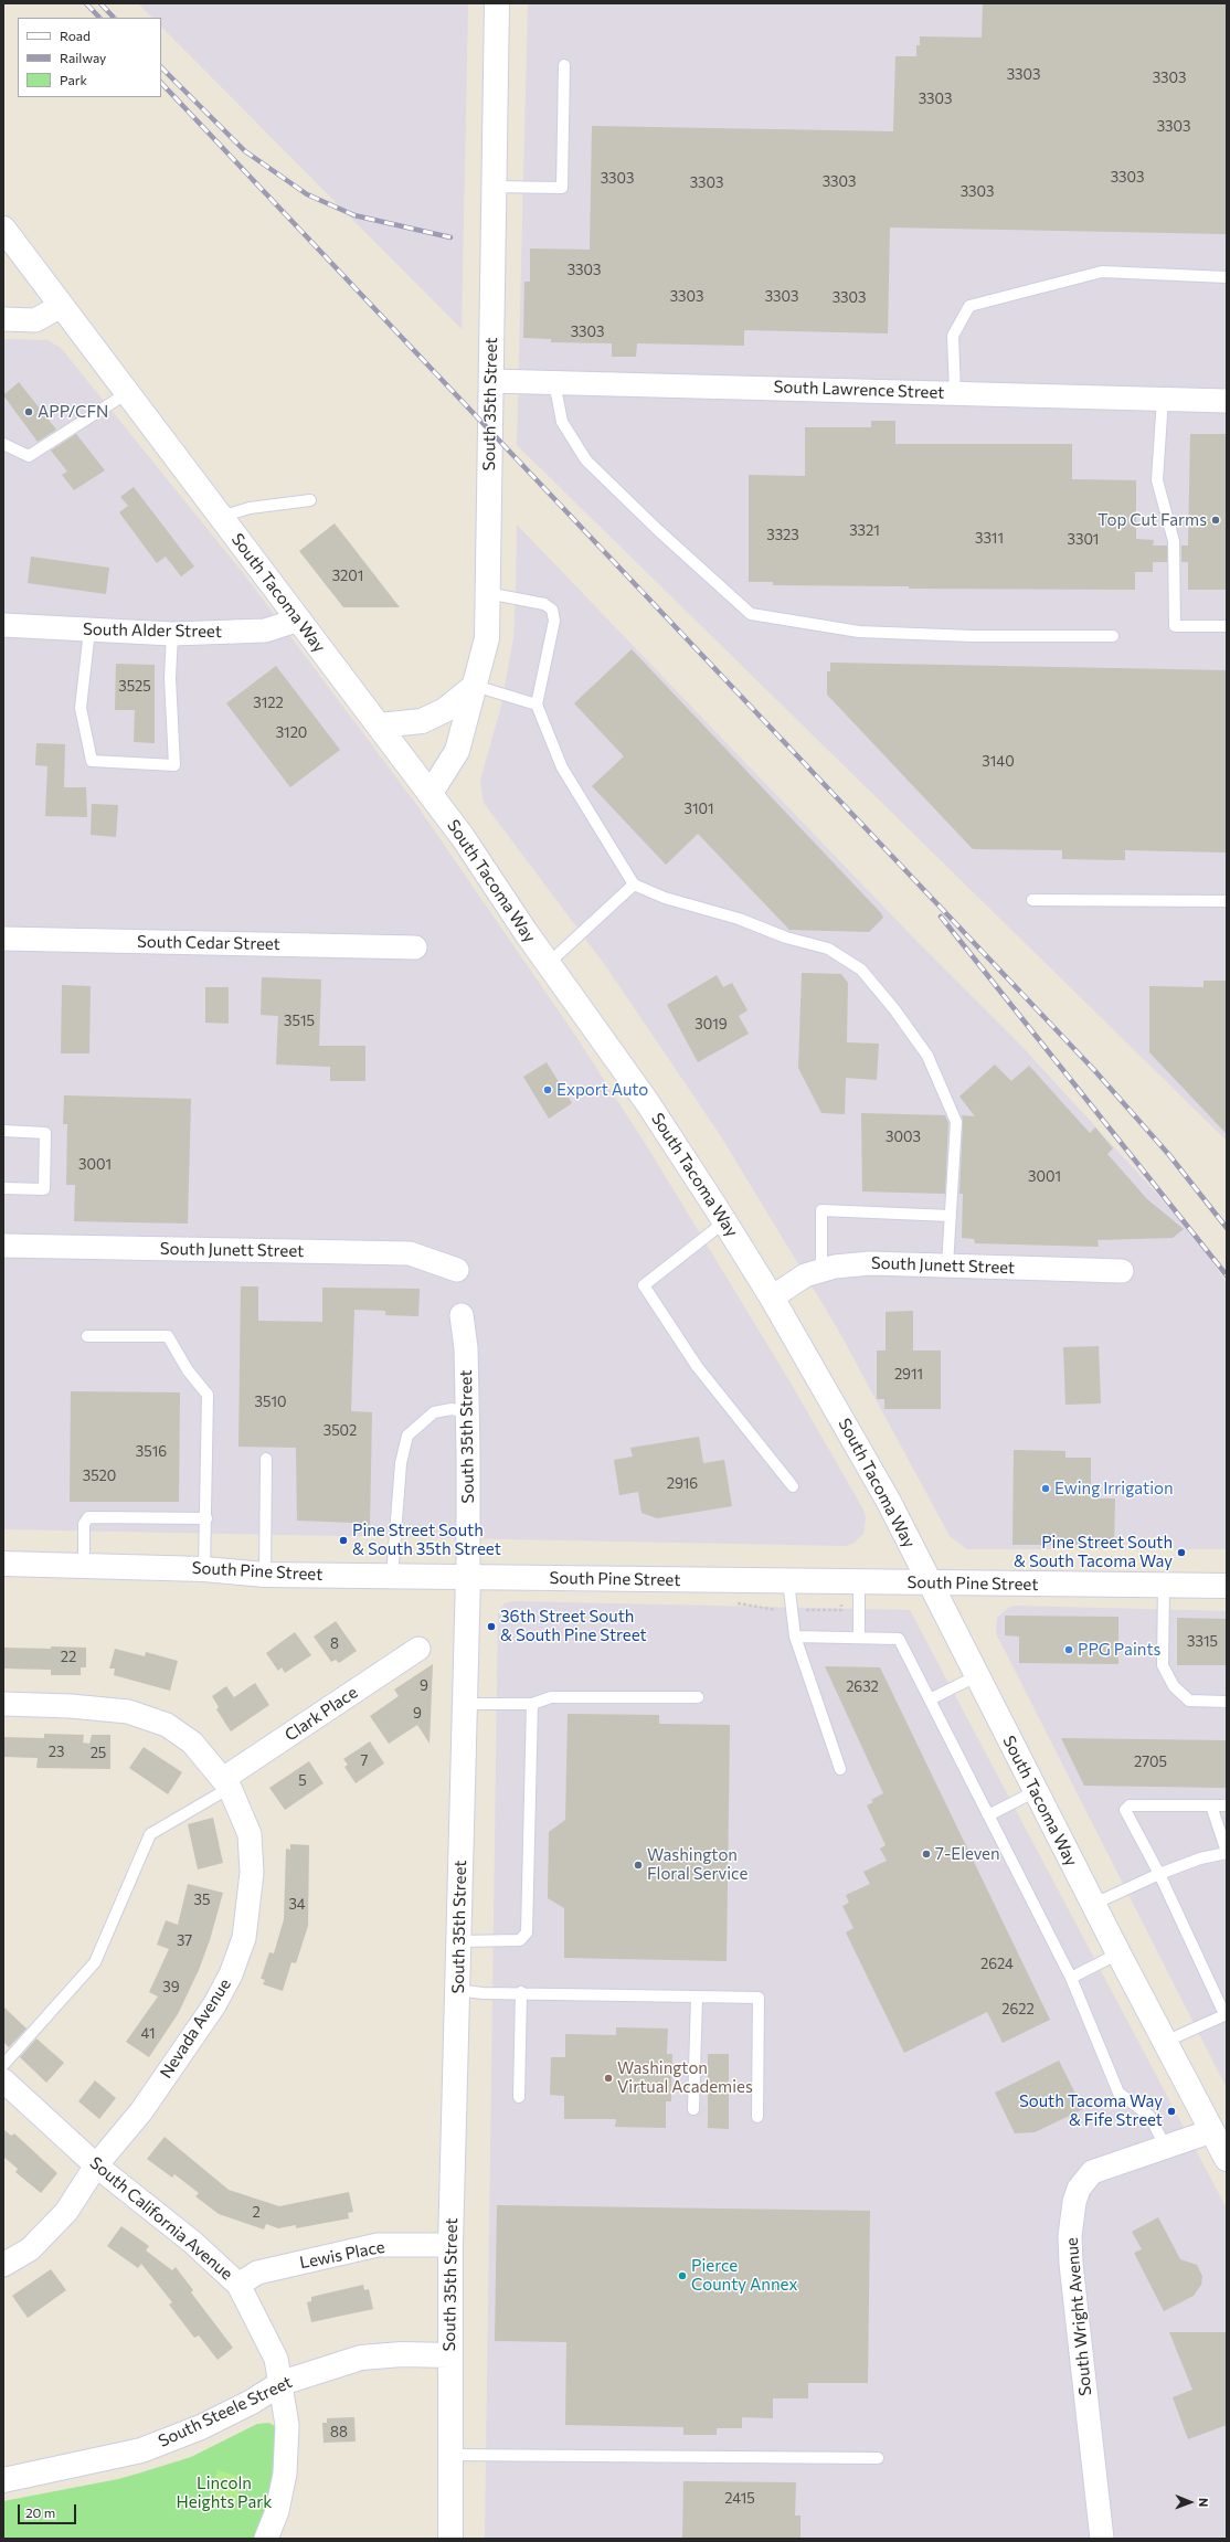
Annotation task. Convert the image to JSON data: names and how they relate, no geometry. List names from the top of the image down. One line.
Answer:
{"streets":{"main road":["South 35th Street","South Tacoma Way","South Pine Street","South Steele Street"],"street":["South Lawrence Street","South Alder Street","South Cedar Street","South Junett Street","Clark Place","Nevada Avenue","South California Avenue","Lewis Place","South Wright Avenue"]},"crossings":[["South Lawrence Street","South 35th Street"],["South 35th Street","South Tacoma Way"],["South 35th Street","South Pine Street"],["South 35th Street","Lewis Place"],["South 35th Street","South Steele Street"],["South Tacoma Way","South Alder Street"],["South Tacoma Way","South Junett Street"],["South Tacoma Way","South Pine Street"],["South Tacoma Way","South Wright Avenue"],["Clark Place","Nevada Avenue"],["Nevada Avenue","South California Avenue"],["South California Avenue","Lewis Place"],["South California Avenue","South Steele Street"]],"parks":["Lincoln Heights Park"],"places":["APP/CFN","Top Cut Farms","Export Auto","Ewing Irrigation","Pine Street South & South 35th Street","Pine Street South & South Tacoma Way","36th Street South & South Pine Street","PPG Paints","7-Eleven","Washington Floral Service","Washington Virtual Academies","South Tacoma Way & Fife Street","Pierce County Annex"],"house_numbers":["3303","3303","3303","3303","3303","3303","3303","3303","3303","3303","3303","3303","3303","3303","3321","3323","3311","3301","3201","3525","3122","3120","3140","3101","3515","3019","3003","3001","3001","2911","3510","3502","3516","3520","2916","3315","8","22","9","2632","9","23","25","7","2705","5","35","34","37","2624","39","2622","41","2","88","2415"],"legend":["Road","Railway","Park"],"scale_bar":"20 m","north":"right"}
